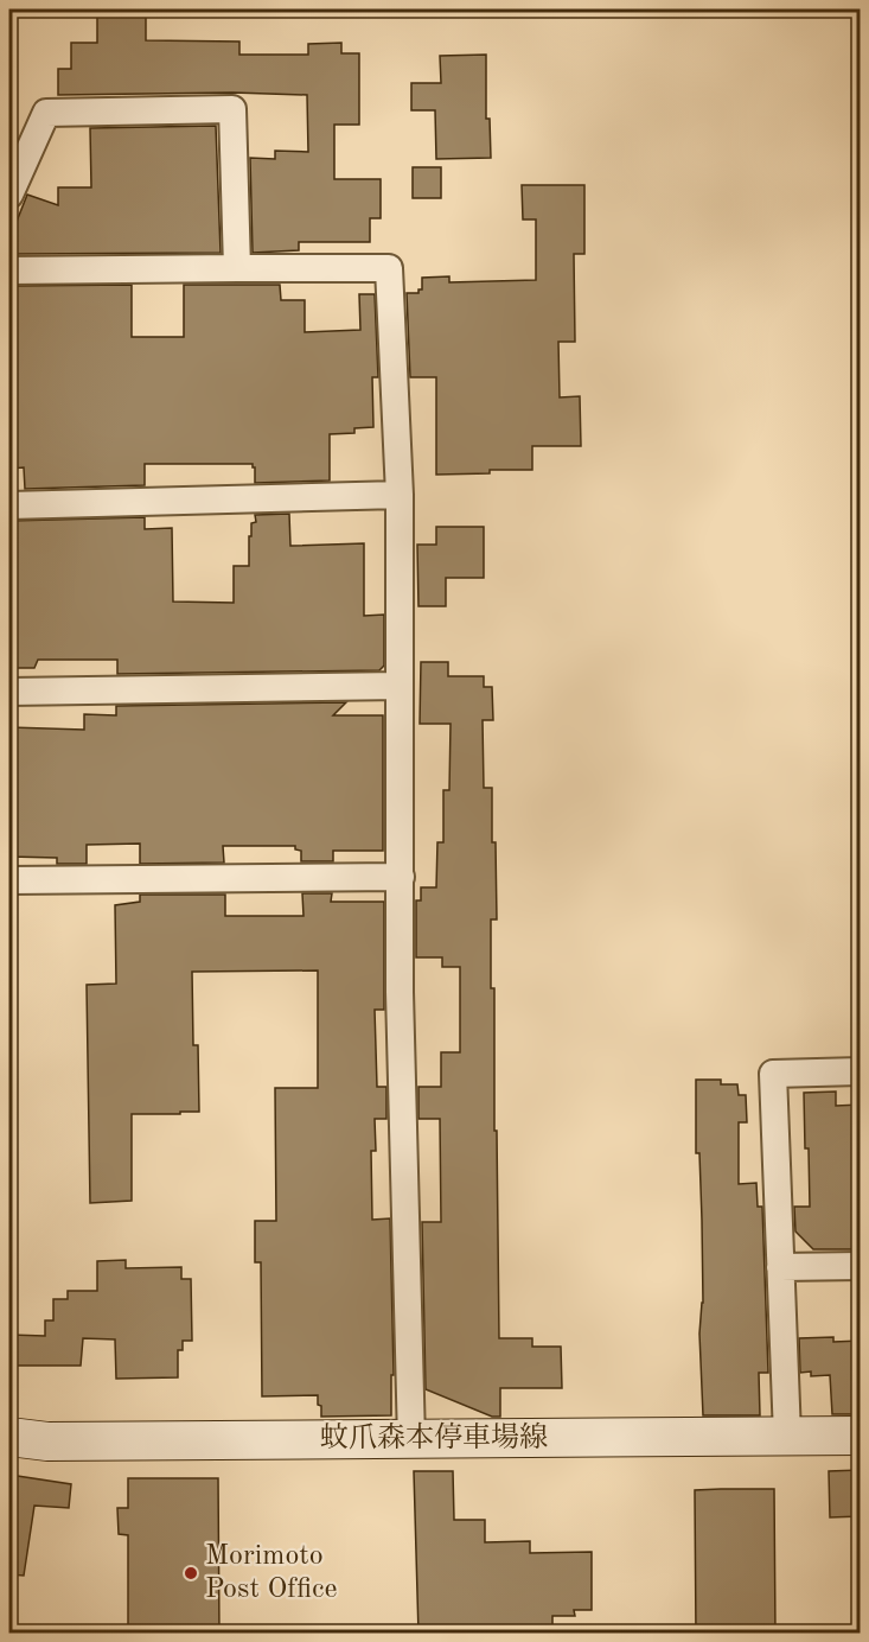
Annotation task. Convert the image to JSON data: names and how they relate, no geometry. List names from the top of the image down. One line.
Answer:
{"streets":{"main road":["蚊爪森本停車場線"]},"places":["Morimoto Post Office"]}
